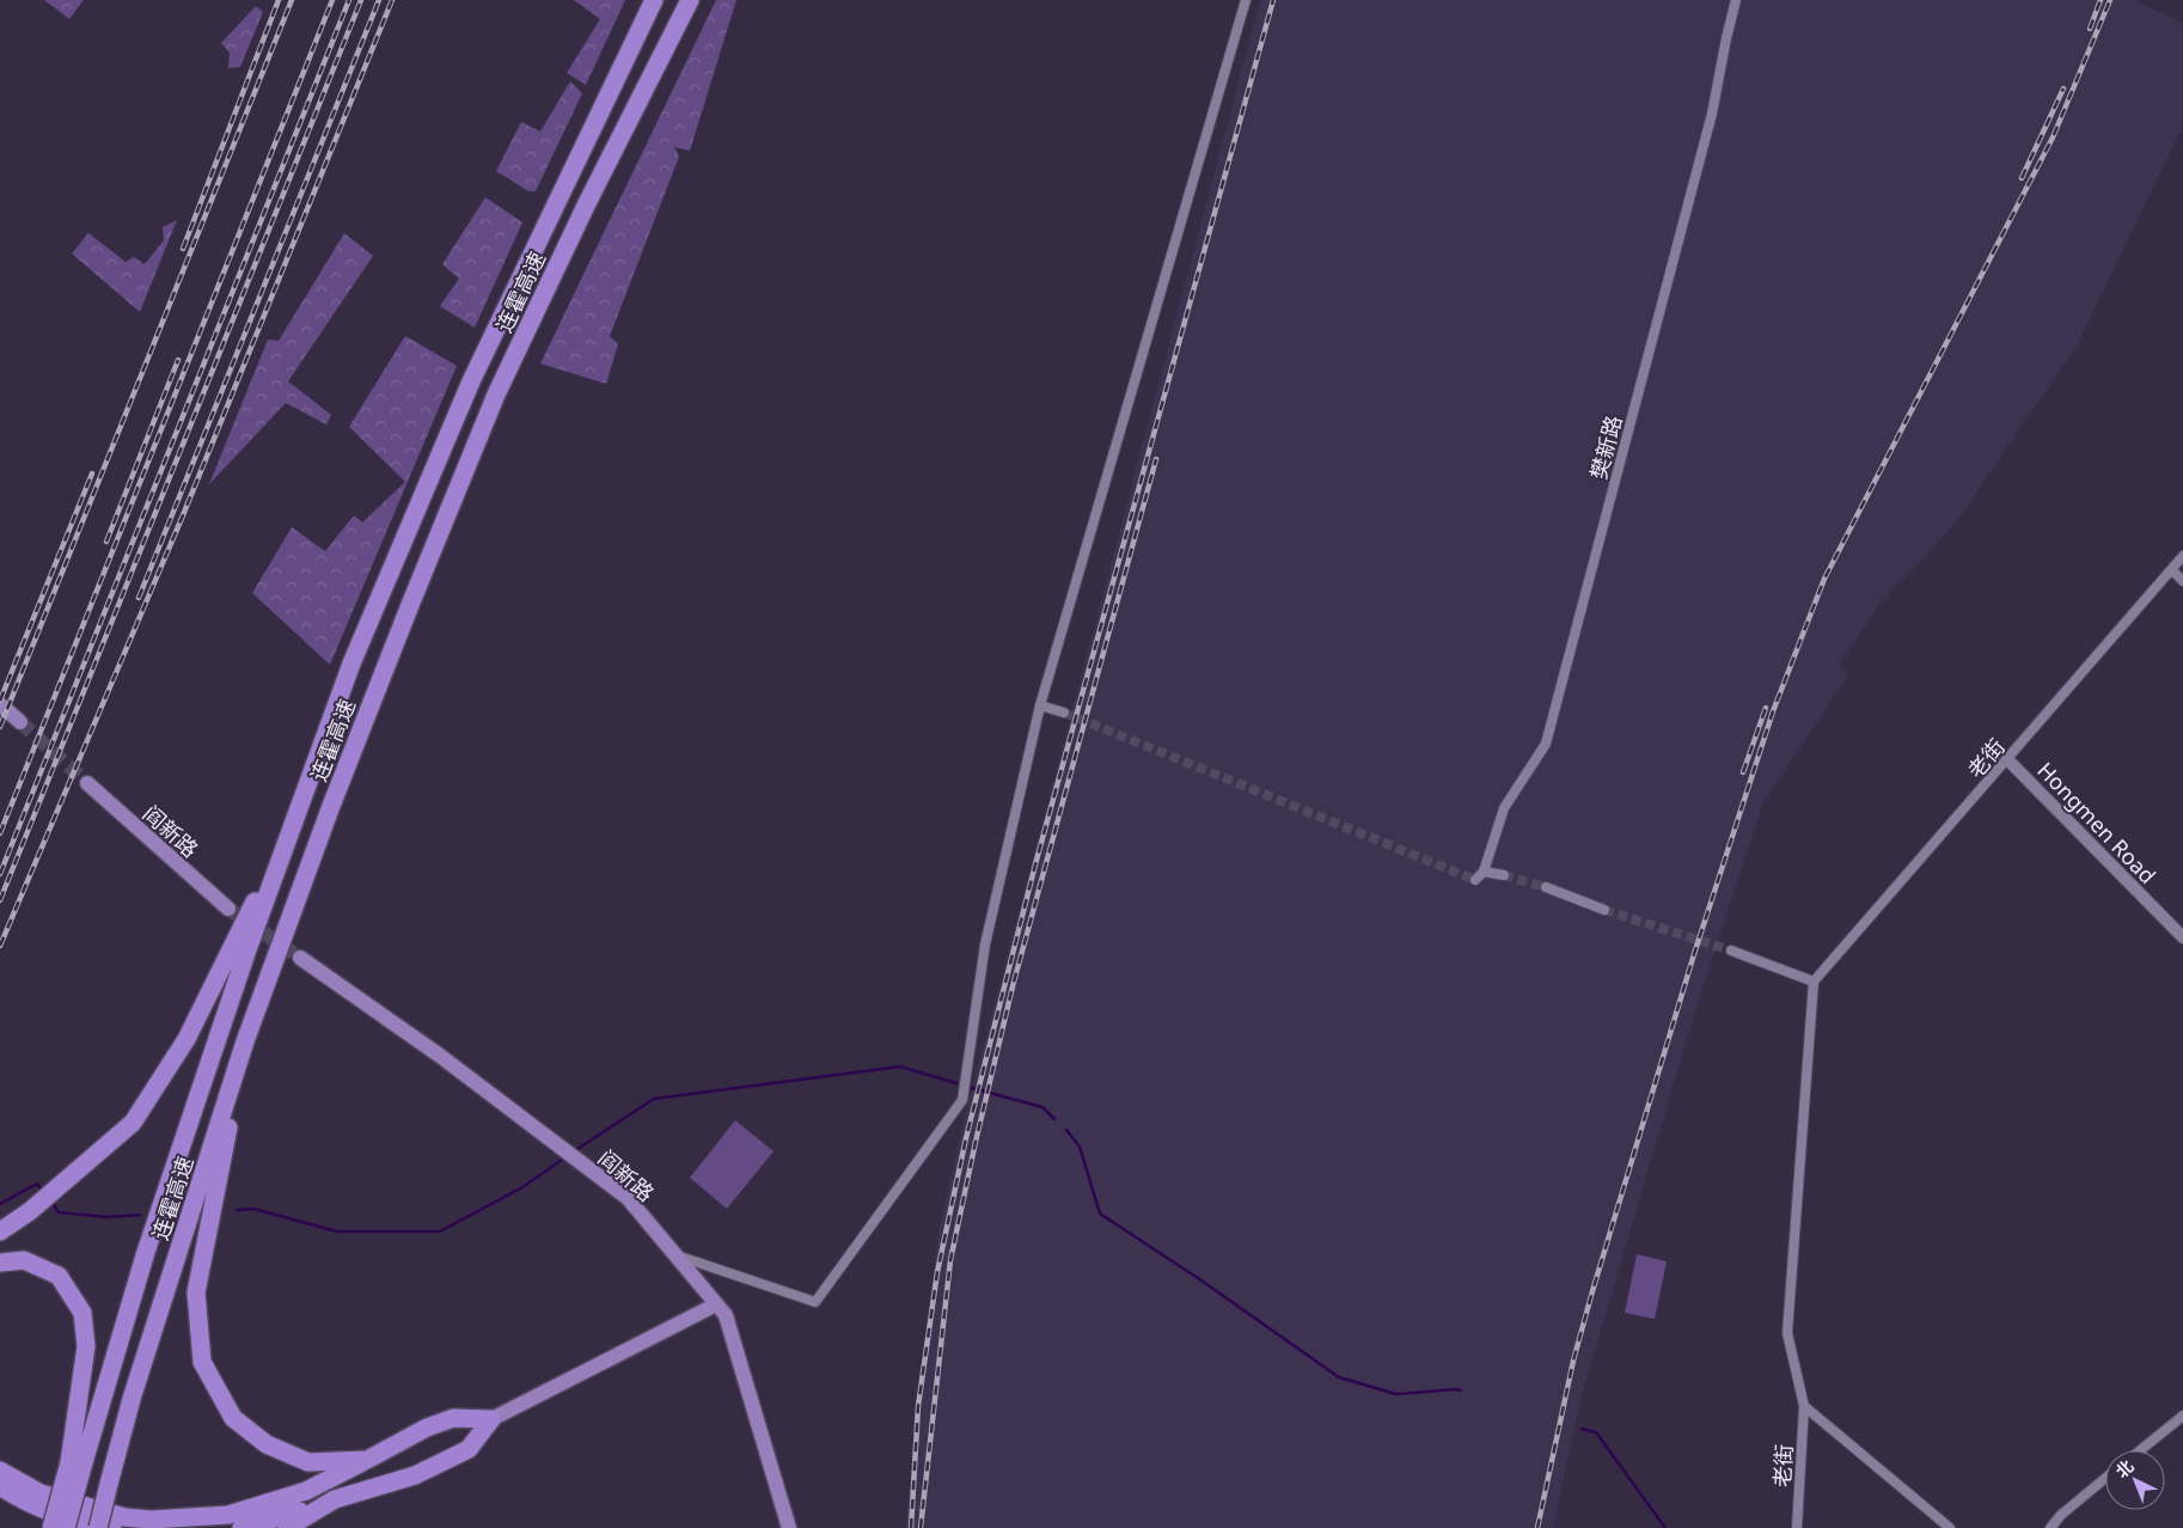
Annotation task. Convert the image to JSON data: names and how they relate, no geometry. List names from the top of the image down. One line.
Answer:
{"streets":{"highway":["连霍高速"],"main road":["阎新路"],"street":["樊新路","老街","Hongmen Road"]},"crossings":[["老街","Hongmen Road"]],"north":"top left"}
